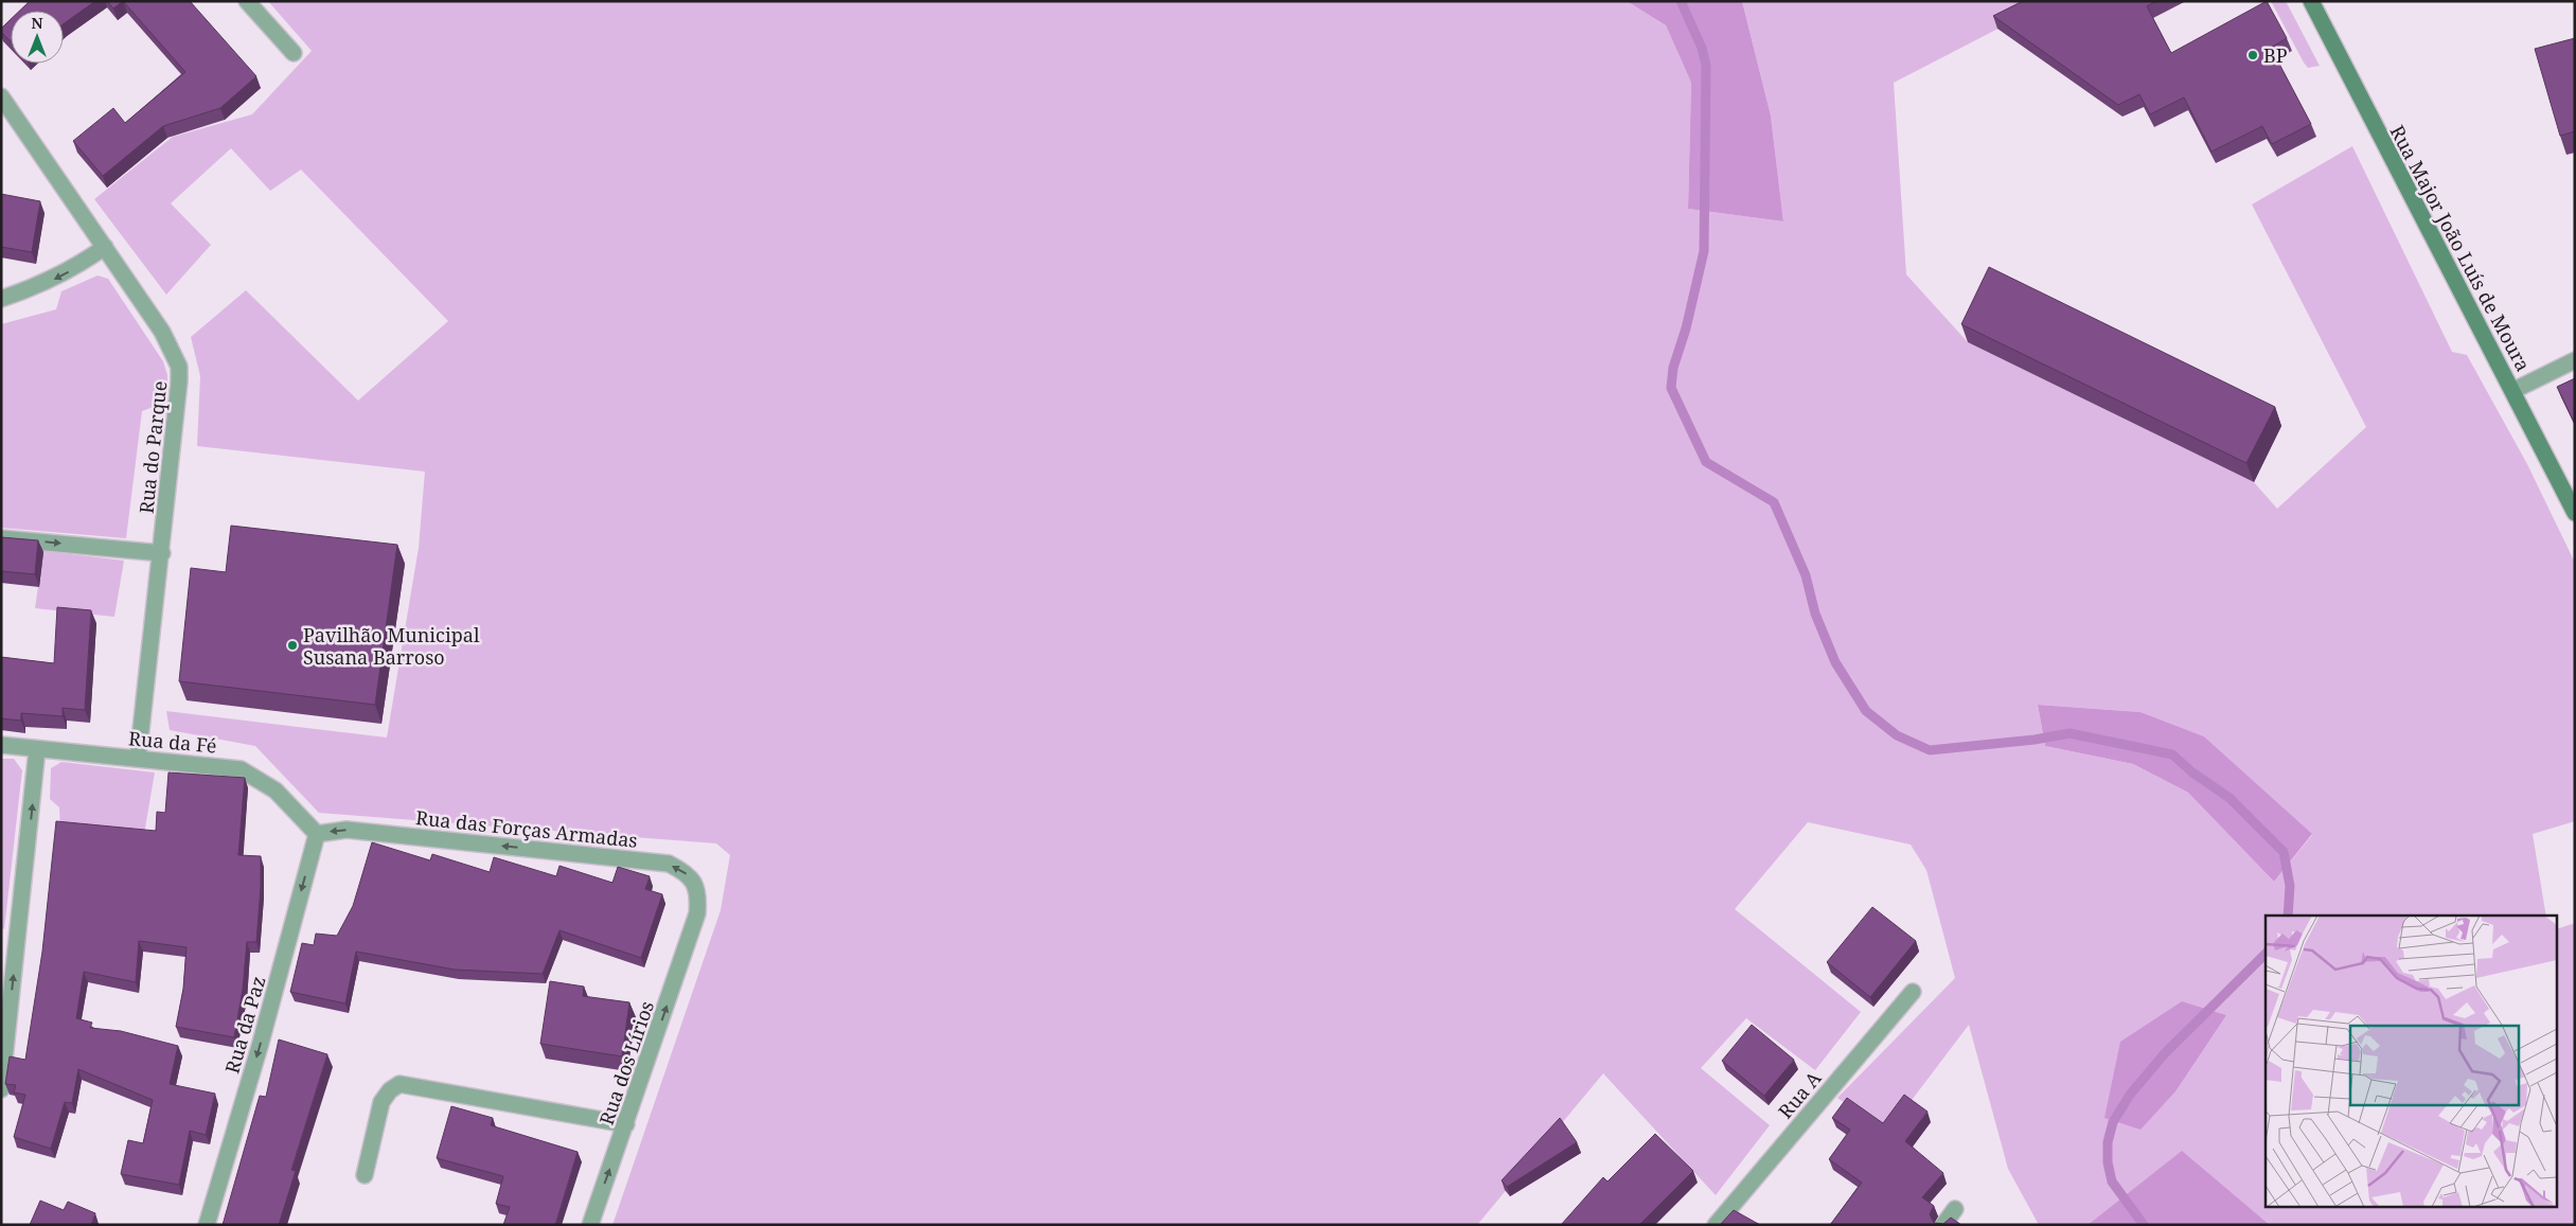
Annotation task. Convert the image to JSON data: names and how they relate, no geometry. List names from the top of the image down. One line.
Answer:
{"streets":{"street":["Rua Major João Luís de Moura","Rua do Parque","Rua da Fé","Rua das Forças Armadas","Rua da Paz","Rua dos Lírios","Rua A"]},"crossings":[["Rua do Parque","Rua da Fé"],["Rua da Fé","Rua das Forças Armadas"],["Rua da Fé","Rua da Paz"],["Rua das Forças Armadas","Rua da Paz"],["Rua das Forças Armadas","Rua dos Lírios"]],"one_way":["Rua das Forças Armadas","Rua da Paz","Rua dos Lírios"],"places":["BP","Pavilhão Municipal Susana Barroso"],"north":"top"}
